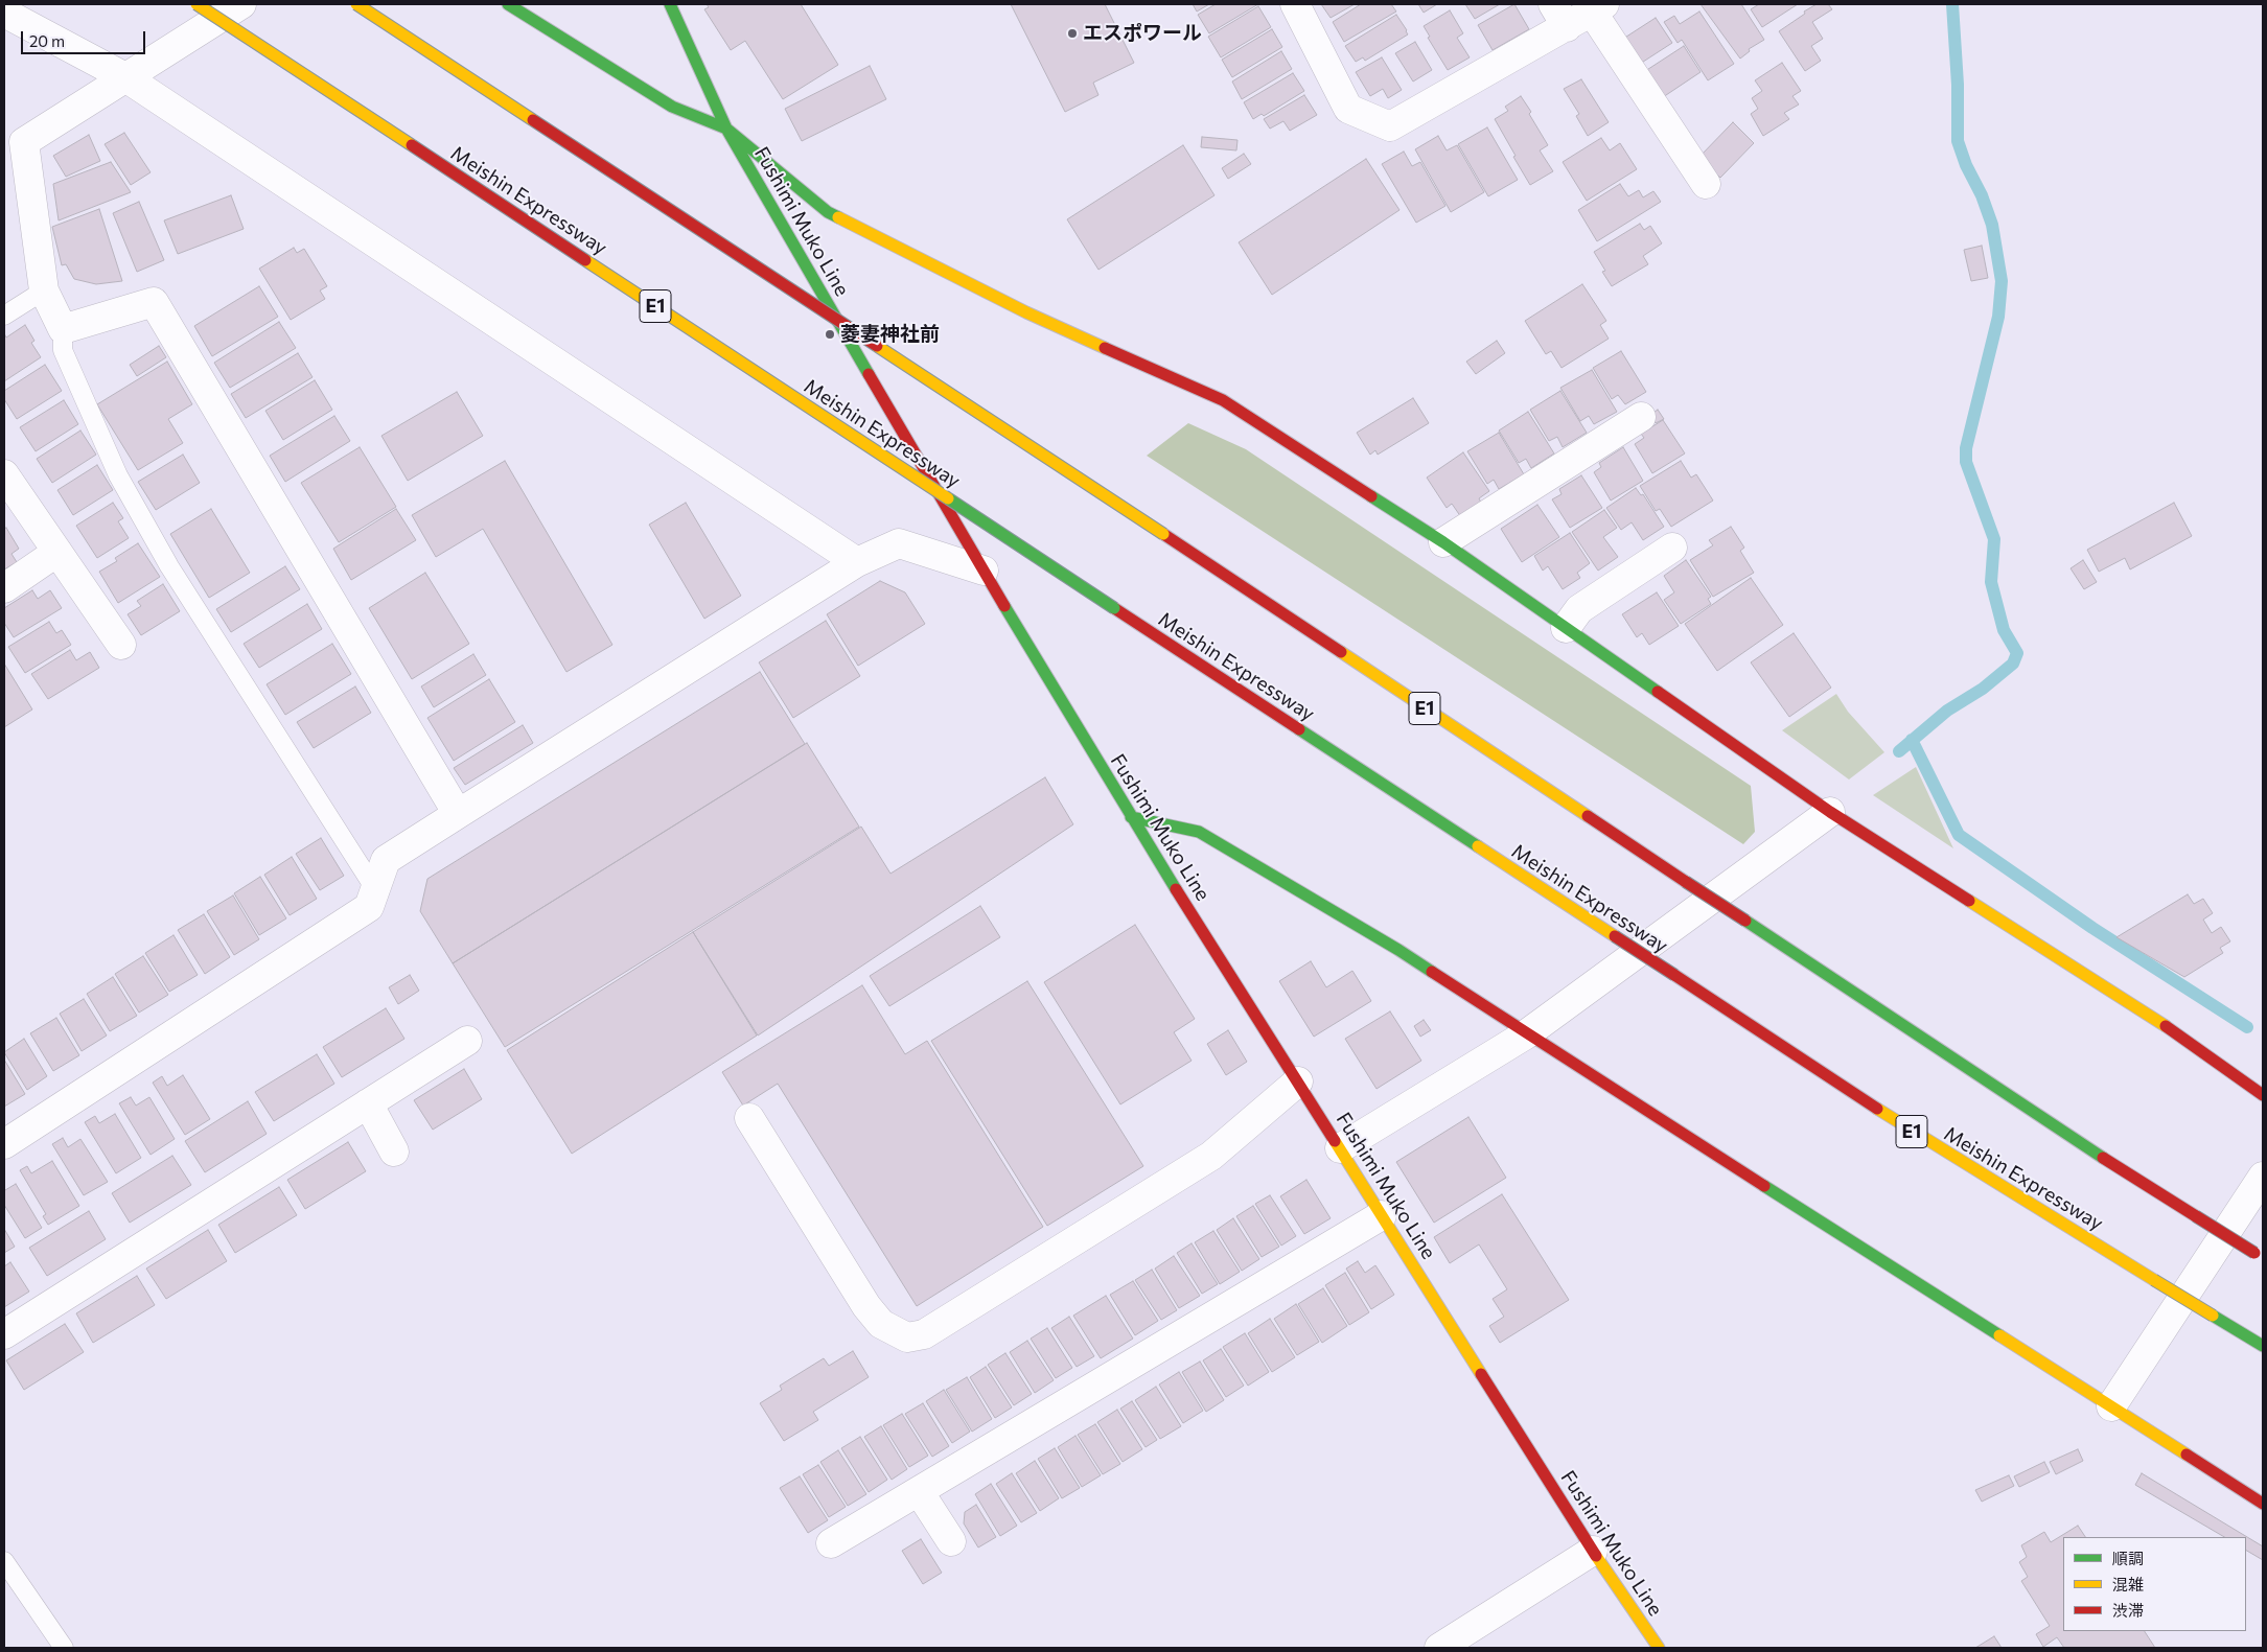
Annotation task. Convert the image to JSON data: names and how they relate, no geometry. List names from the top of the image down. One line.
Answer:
{"streets":{"main road":["Meishin Expressway","Fushimi Muko Line","E1"]},"places":["エスポワール","菱妻神社前"],"legend":["順調","混雑","渋滞"],"scale_bar":"20 m"}
